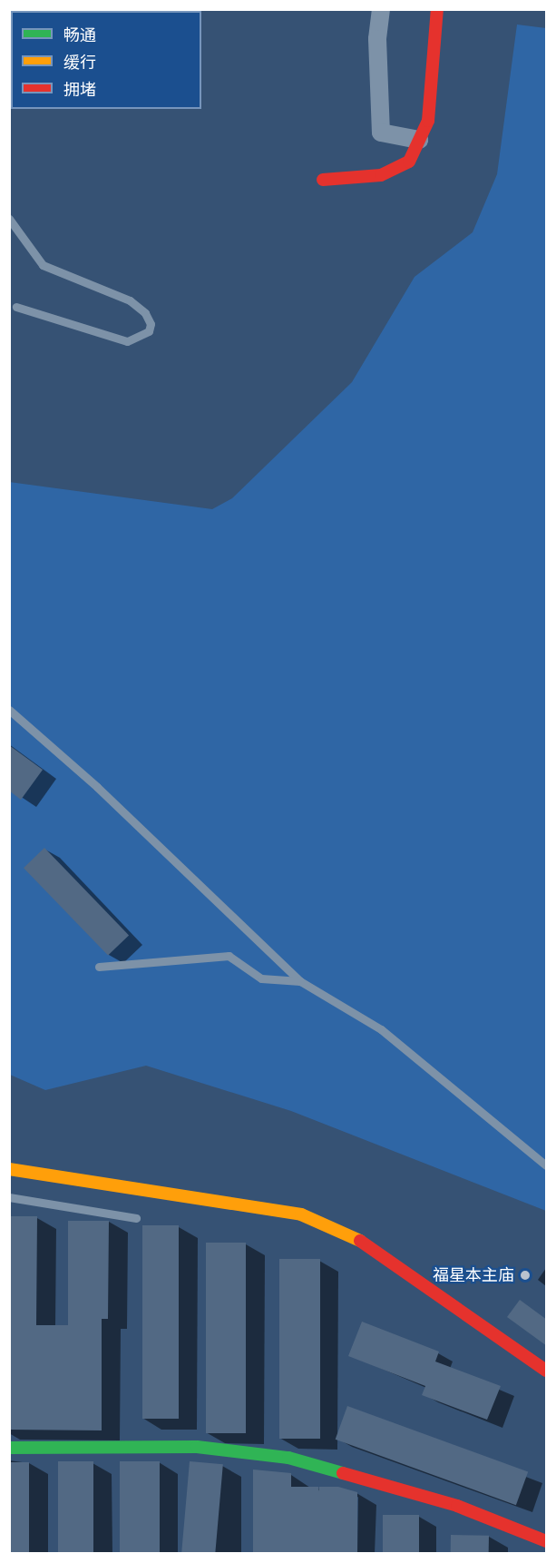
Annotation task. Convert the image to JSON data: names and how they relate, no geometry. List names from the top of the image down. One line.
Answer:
{"places":["福星本主庙"],"legend":["畅通","缓行","拥堵"]}
